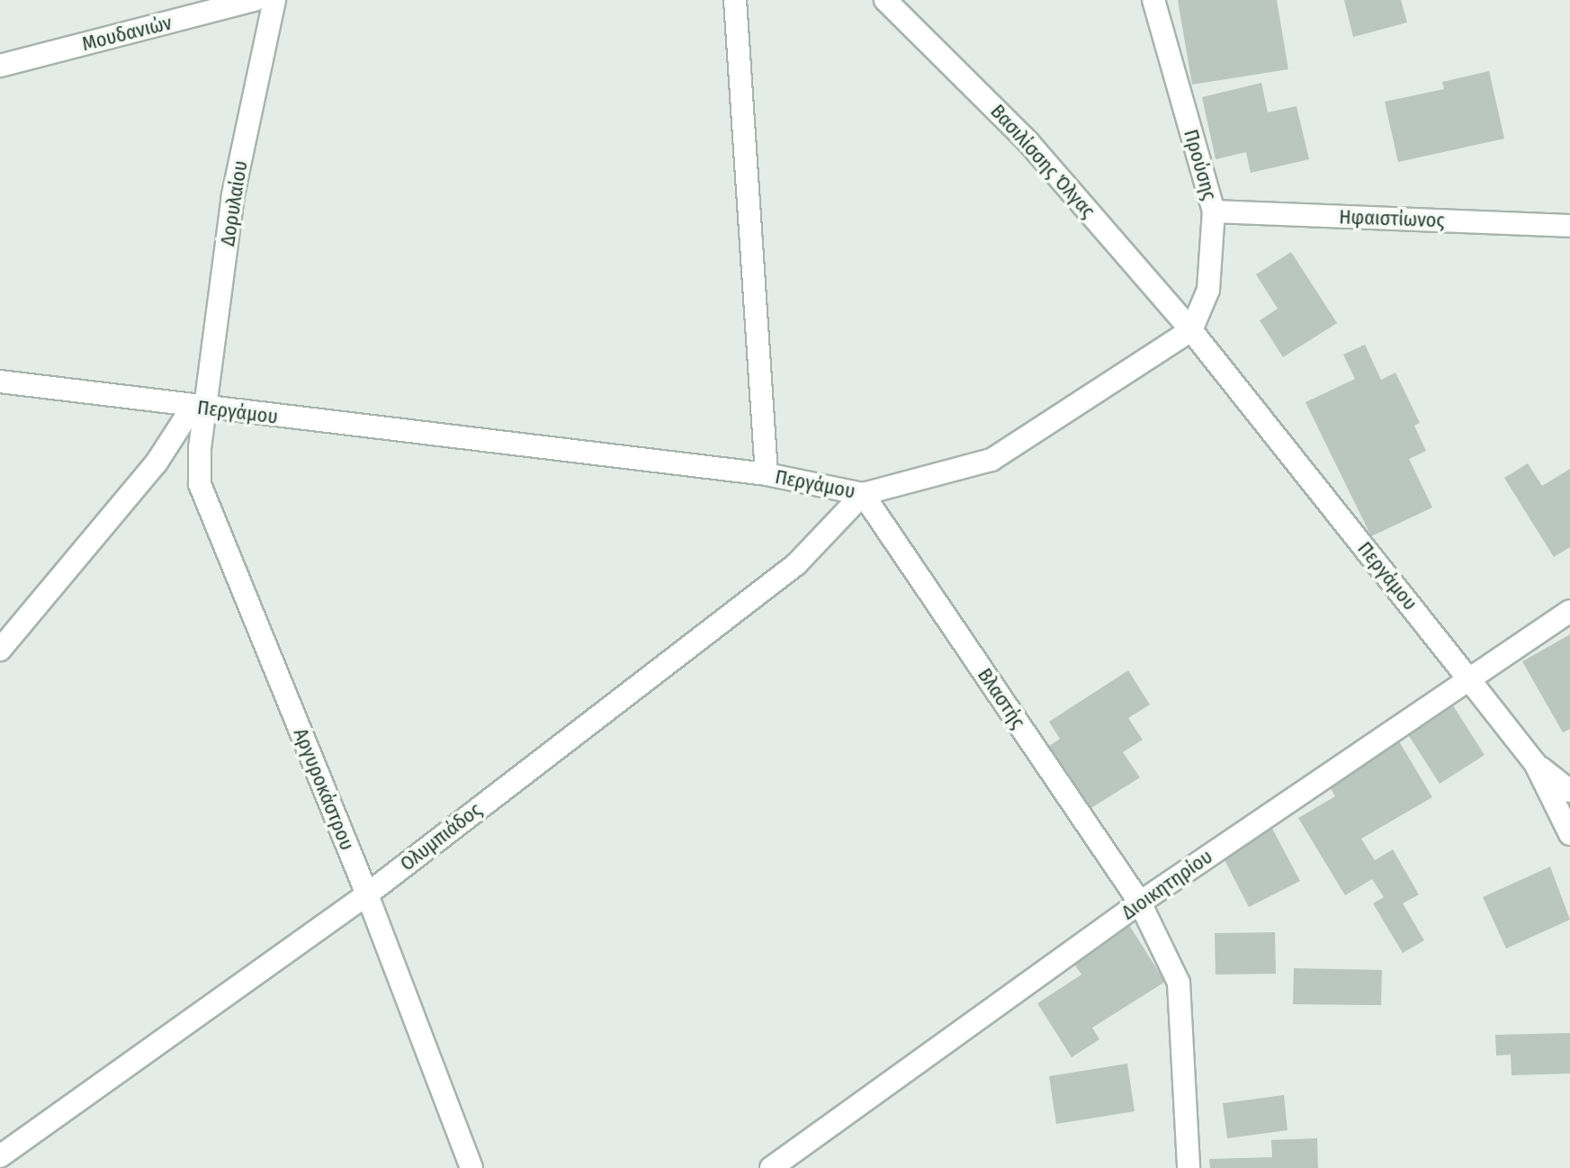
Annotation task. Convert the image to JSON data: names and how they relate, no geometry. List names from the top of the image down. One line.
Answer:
{"streets":{"street":["Μουδανιών","Βασιλίσσης Όλγας","Προύσης","Δορυλαίου","Ηφαιστίωνος","Περγάμου","Βλαστής","Αργυροκάστρου","Ολυμπιάδος","Διοικητηρίου"]},"crossings":[["Βασιλίσσης Όλγας","Προύσης"],["Βασιλίσσης Όλγας","Περγάμου"],["Προύσης","Ηφαιστίωνος"],["Προύσης","Περγάμου"],["Δορυλαίου","Περγάμου"],["Δορυλαίου","Αργυροκάστρου"],["Περγάμου","Βλαστής"],["Περγάμου","Αργυροκάστρου"],["Περγάμου","Ολυμπιάδος"],["Περγάμου","Διοικητηρίου"],["Βλαστής","Ολυμπιάδος"],["Βλαστής","Διοικητηρίου"],["Αργυροκάστρου","Ολυμπιάδος"]]}
